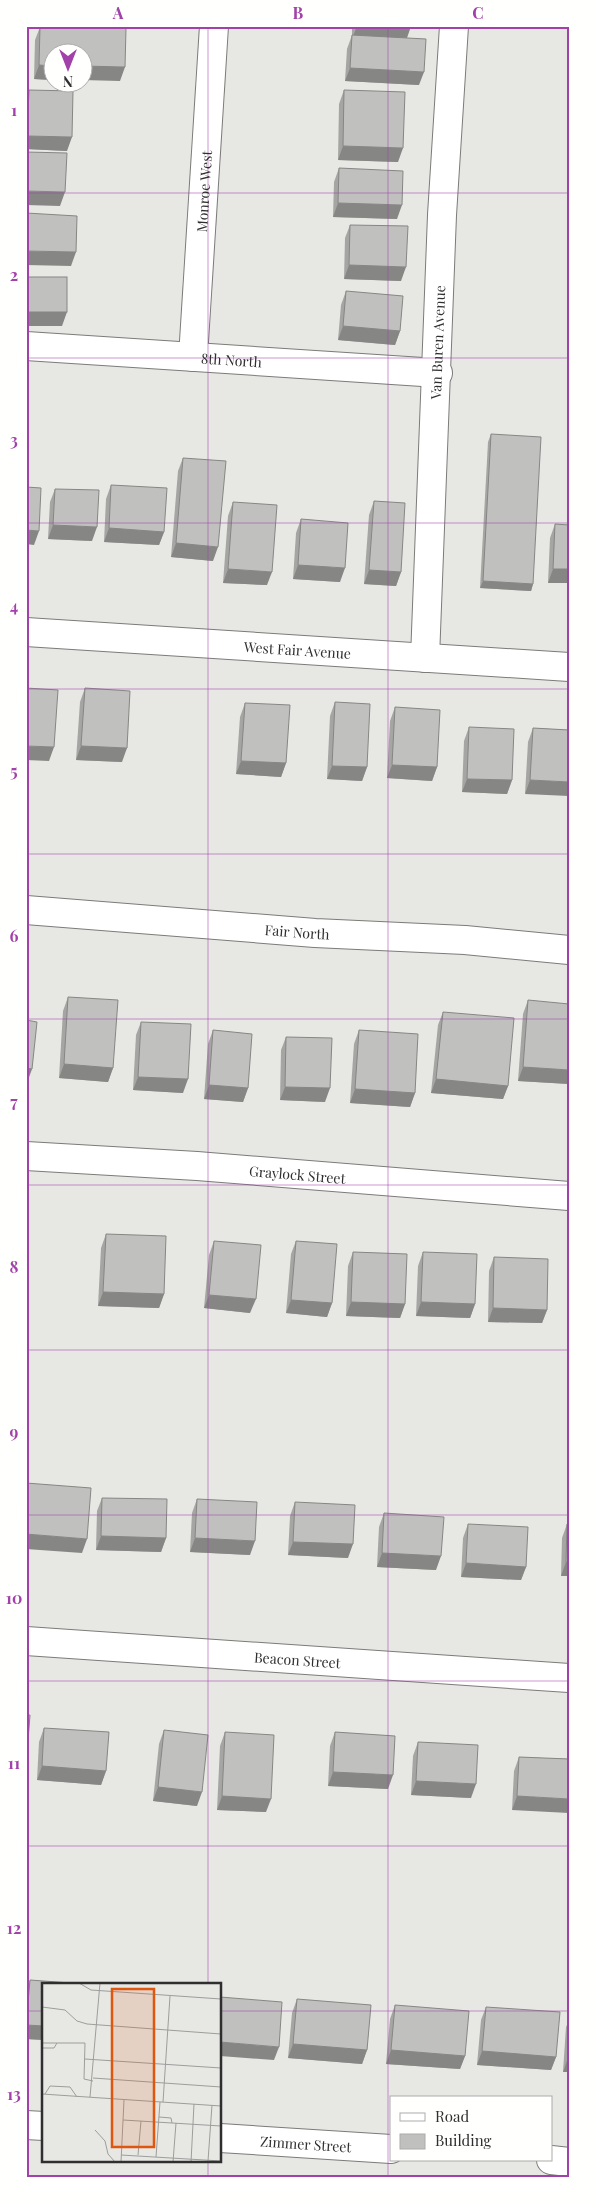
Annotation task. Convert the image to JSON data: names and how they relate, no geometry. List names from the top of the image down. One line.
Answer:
{"streets":{"street":["Monroe West","Van Buren Avenue","8th North","West Fair Avenue","Fair North","Graylock Street","Beacon Street","Zimmer Street"]},"crossings":[["Monroe West","8th North"],["Van Buren Avenue","8th North"],["Van Buren Avenue","West Fair Avenue"]],"legend":["Road","Building"],"north":"bottom","grid":{"columns":["A","B","C"],"rows":["1","2","3","4","5","6","7","8","9","10","11","12","13"]}}
